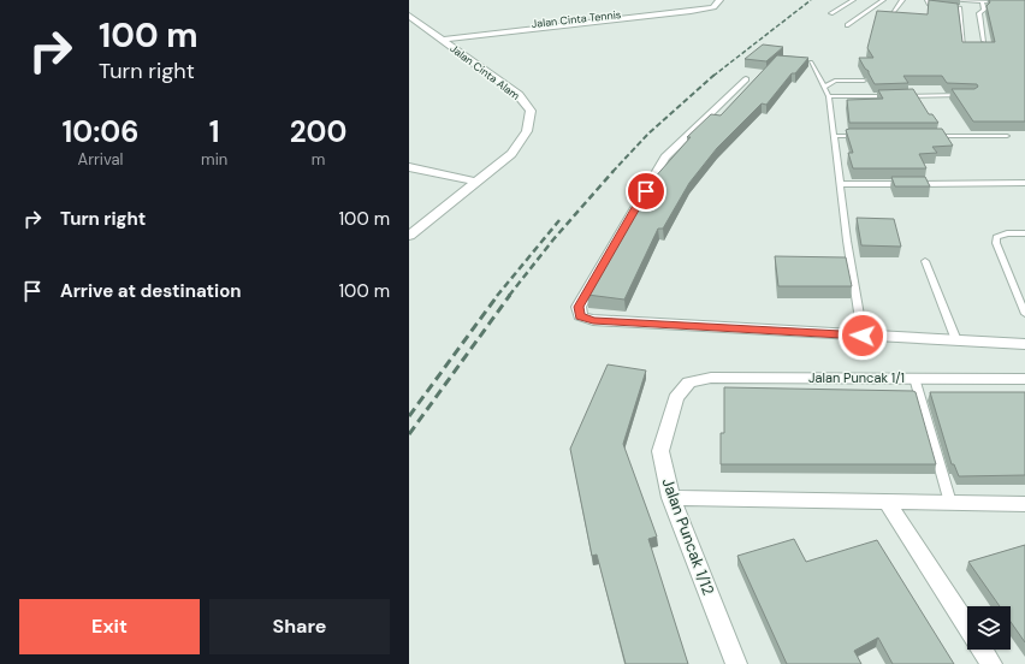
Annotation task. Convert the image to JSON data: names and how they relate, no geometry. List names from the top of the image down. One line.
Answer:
{"streets":{"street":["Jalan Cinta Tennis","Jalan Cinta Alam","Jalan Puncak 1/1","Jalan Puncak 1/12"]},"crossings":[["Jalan Cinta Tennis","Jalan Cinta Alam"],["Jalan Puncak 1/1","Jalan Puncak 1/12"]],"page":{"turn":["100 m","Turn right"],"eta":["10:06","Arrival","1","min","200","m"],"list":[{"name":"Turn right","value":"100 m"},{"name":"Arrive at destination","value":"100 m"}],"buttons":["Exit","Share"]}}
